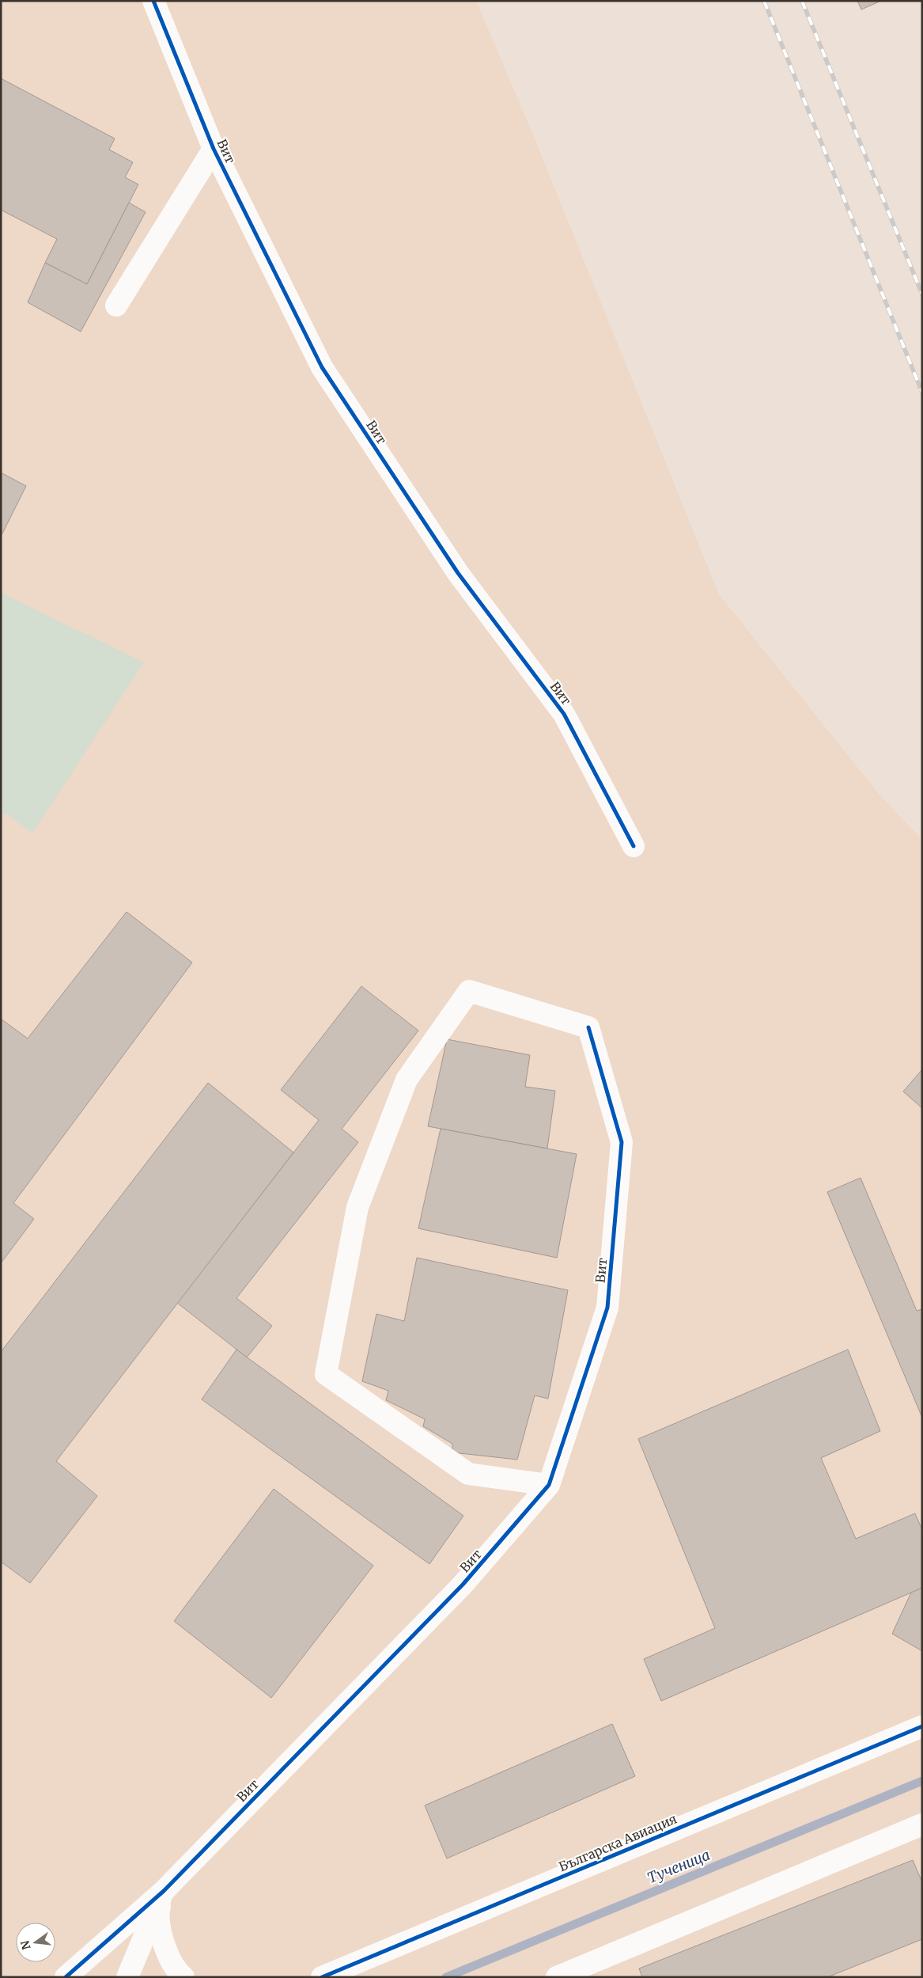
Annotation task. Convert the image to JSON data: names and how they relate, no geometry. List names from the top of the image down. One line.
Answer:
{"streets":{"street":["Вит","Българска Авиация"]},"water":["Тученица"],"north":"left"}
